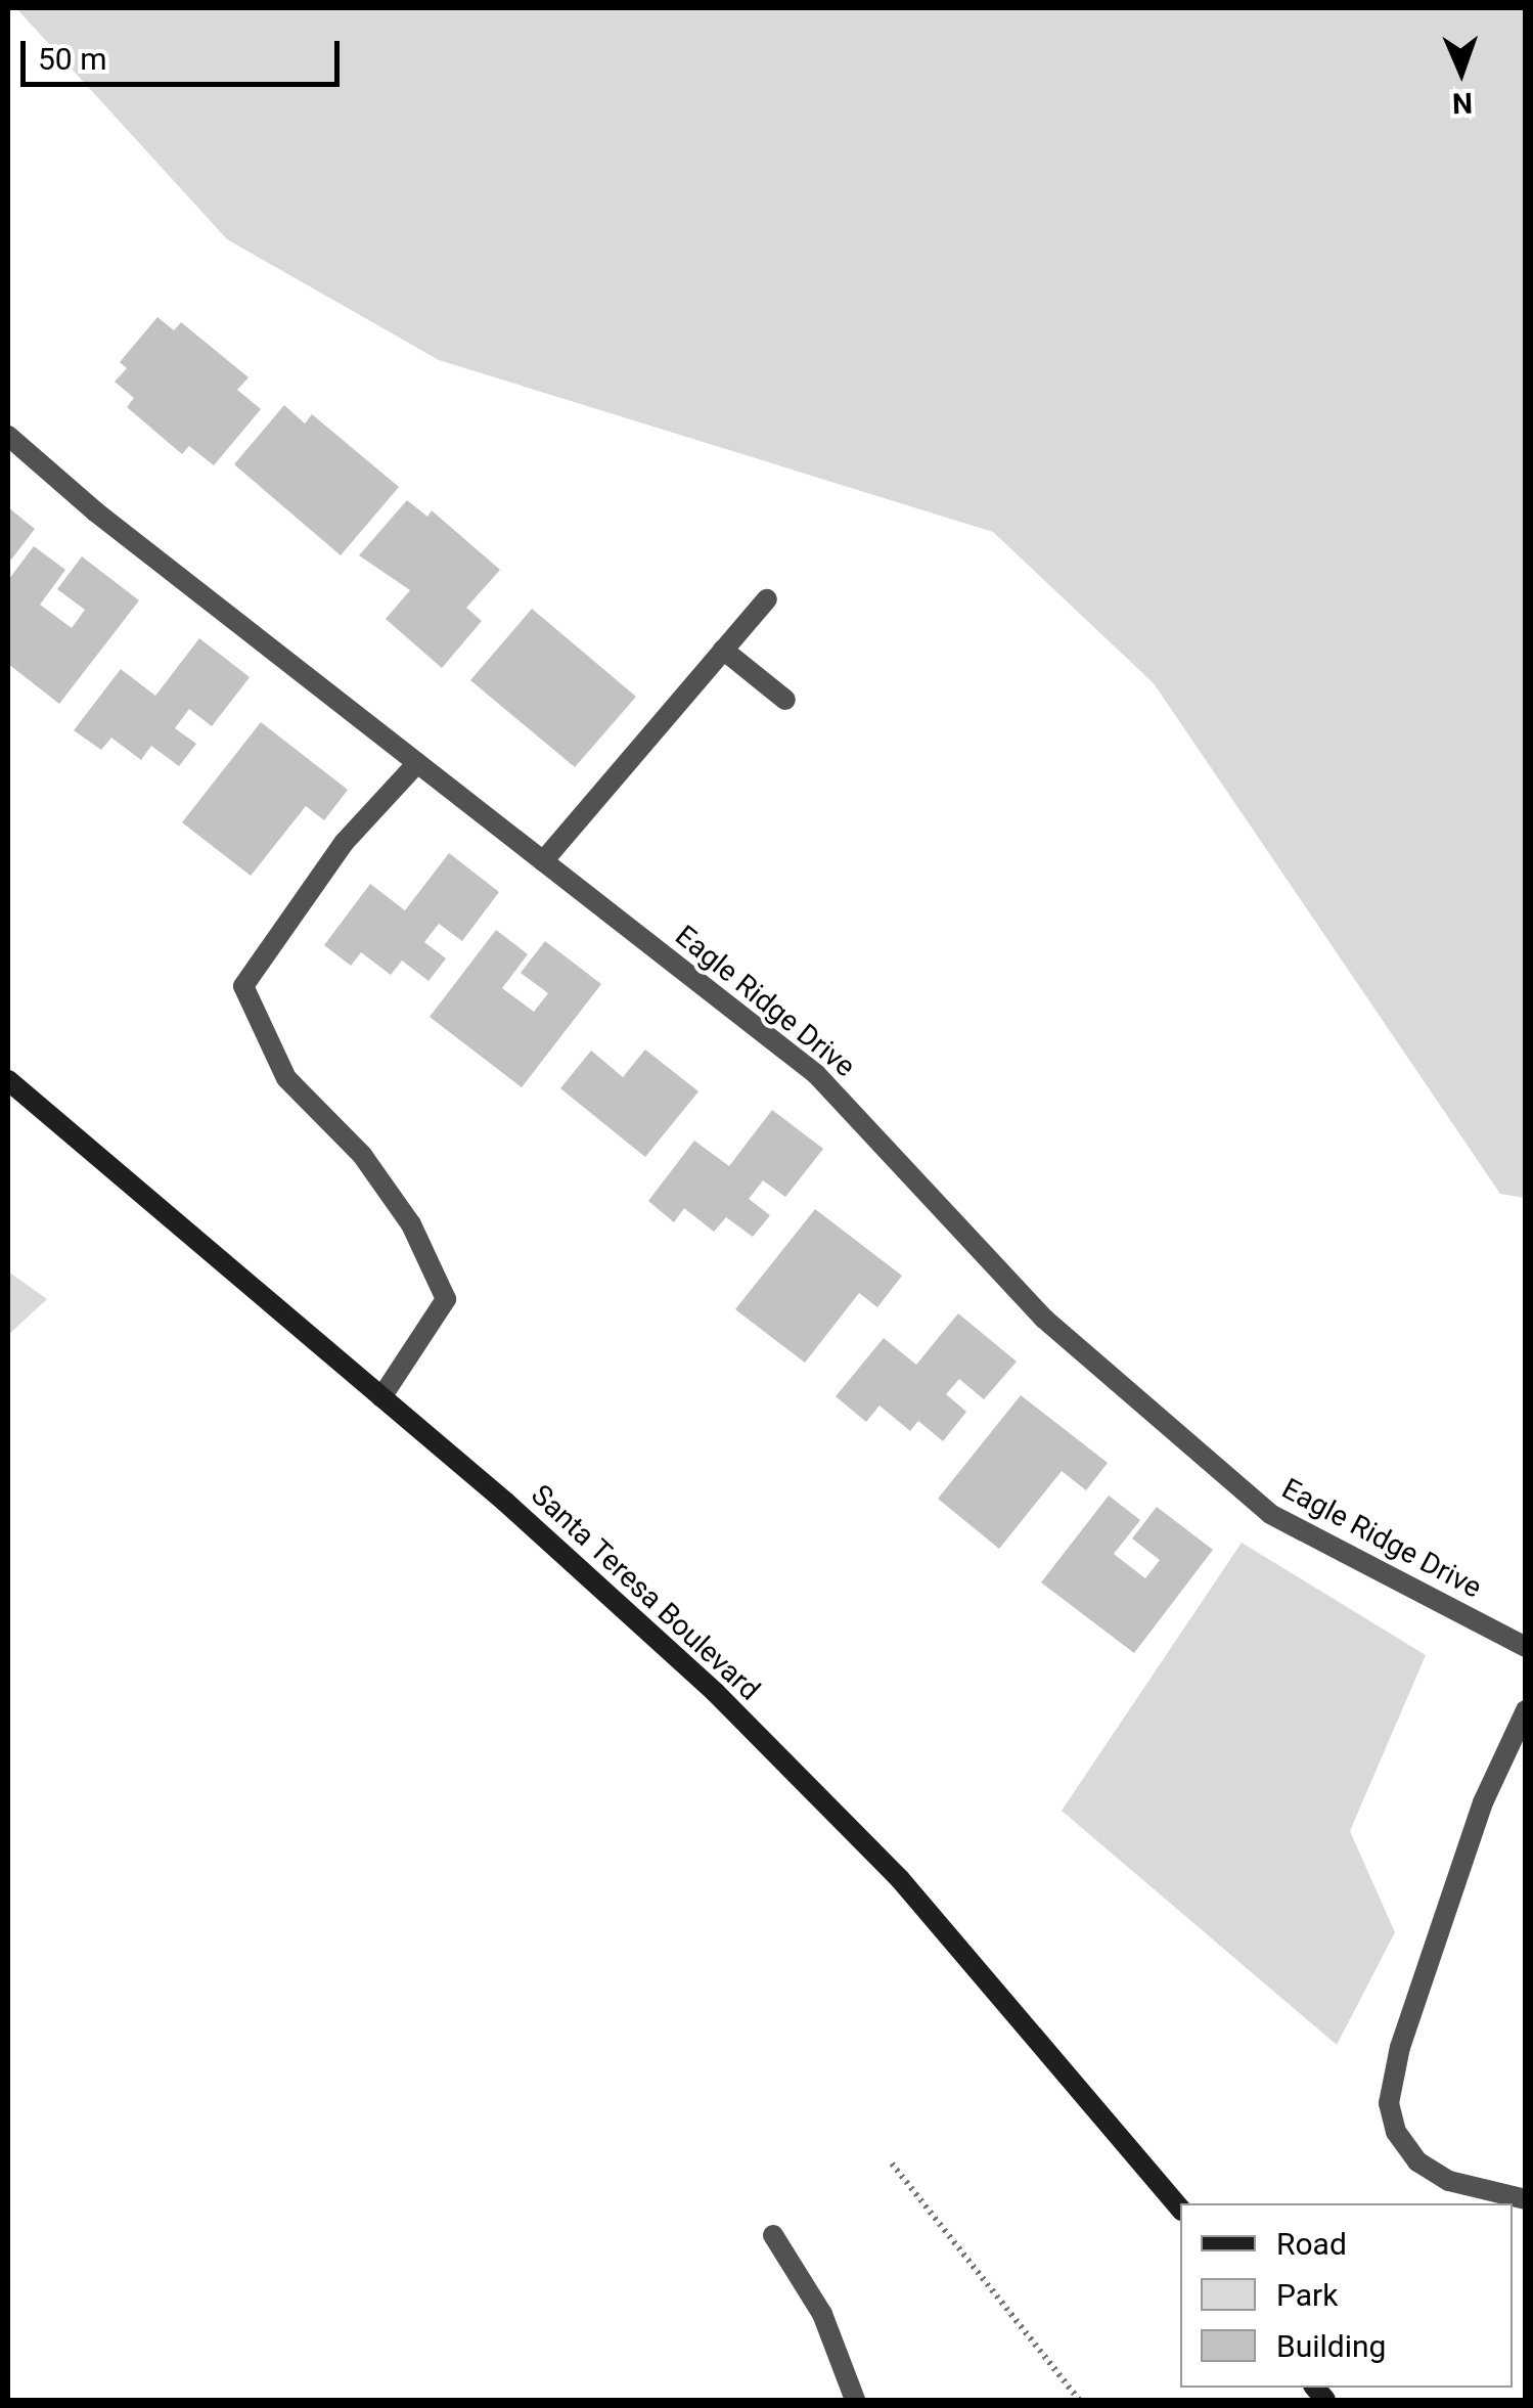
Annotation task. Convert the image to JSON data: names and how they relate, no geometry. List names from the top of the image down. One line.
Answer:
{"streets":{"main road":["Santa Teresa Boulevard"],"street":["Eagle Ridge Drive"]},"legend":["Road","Park","Building"],"scale_bar":"50 m","north":"bottom"}
